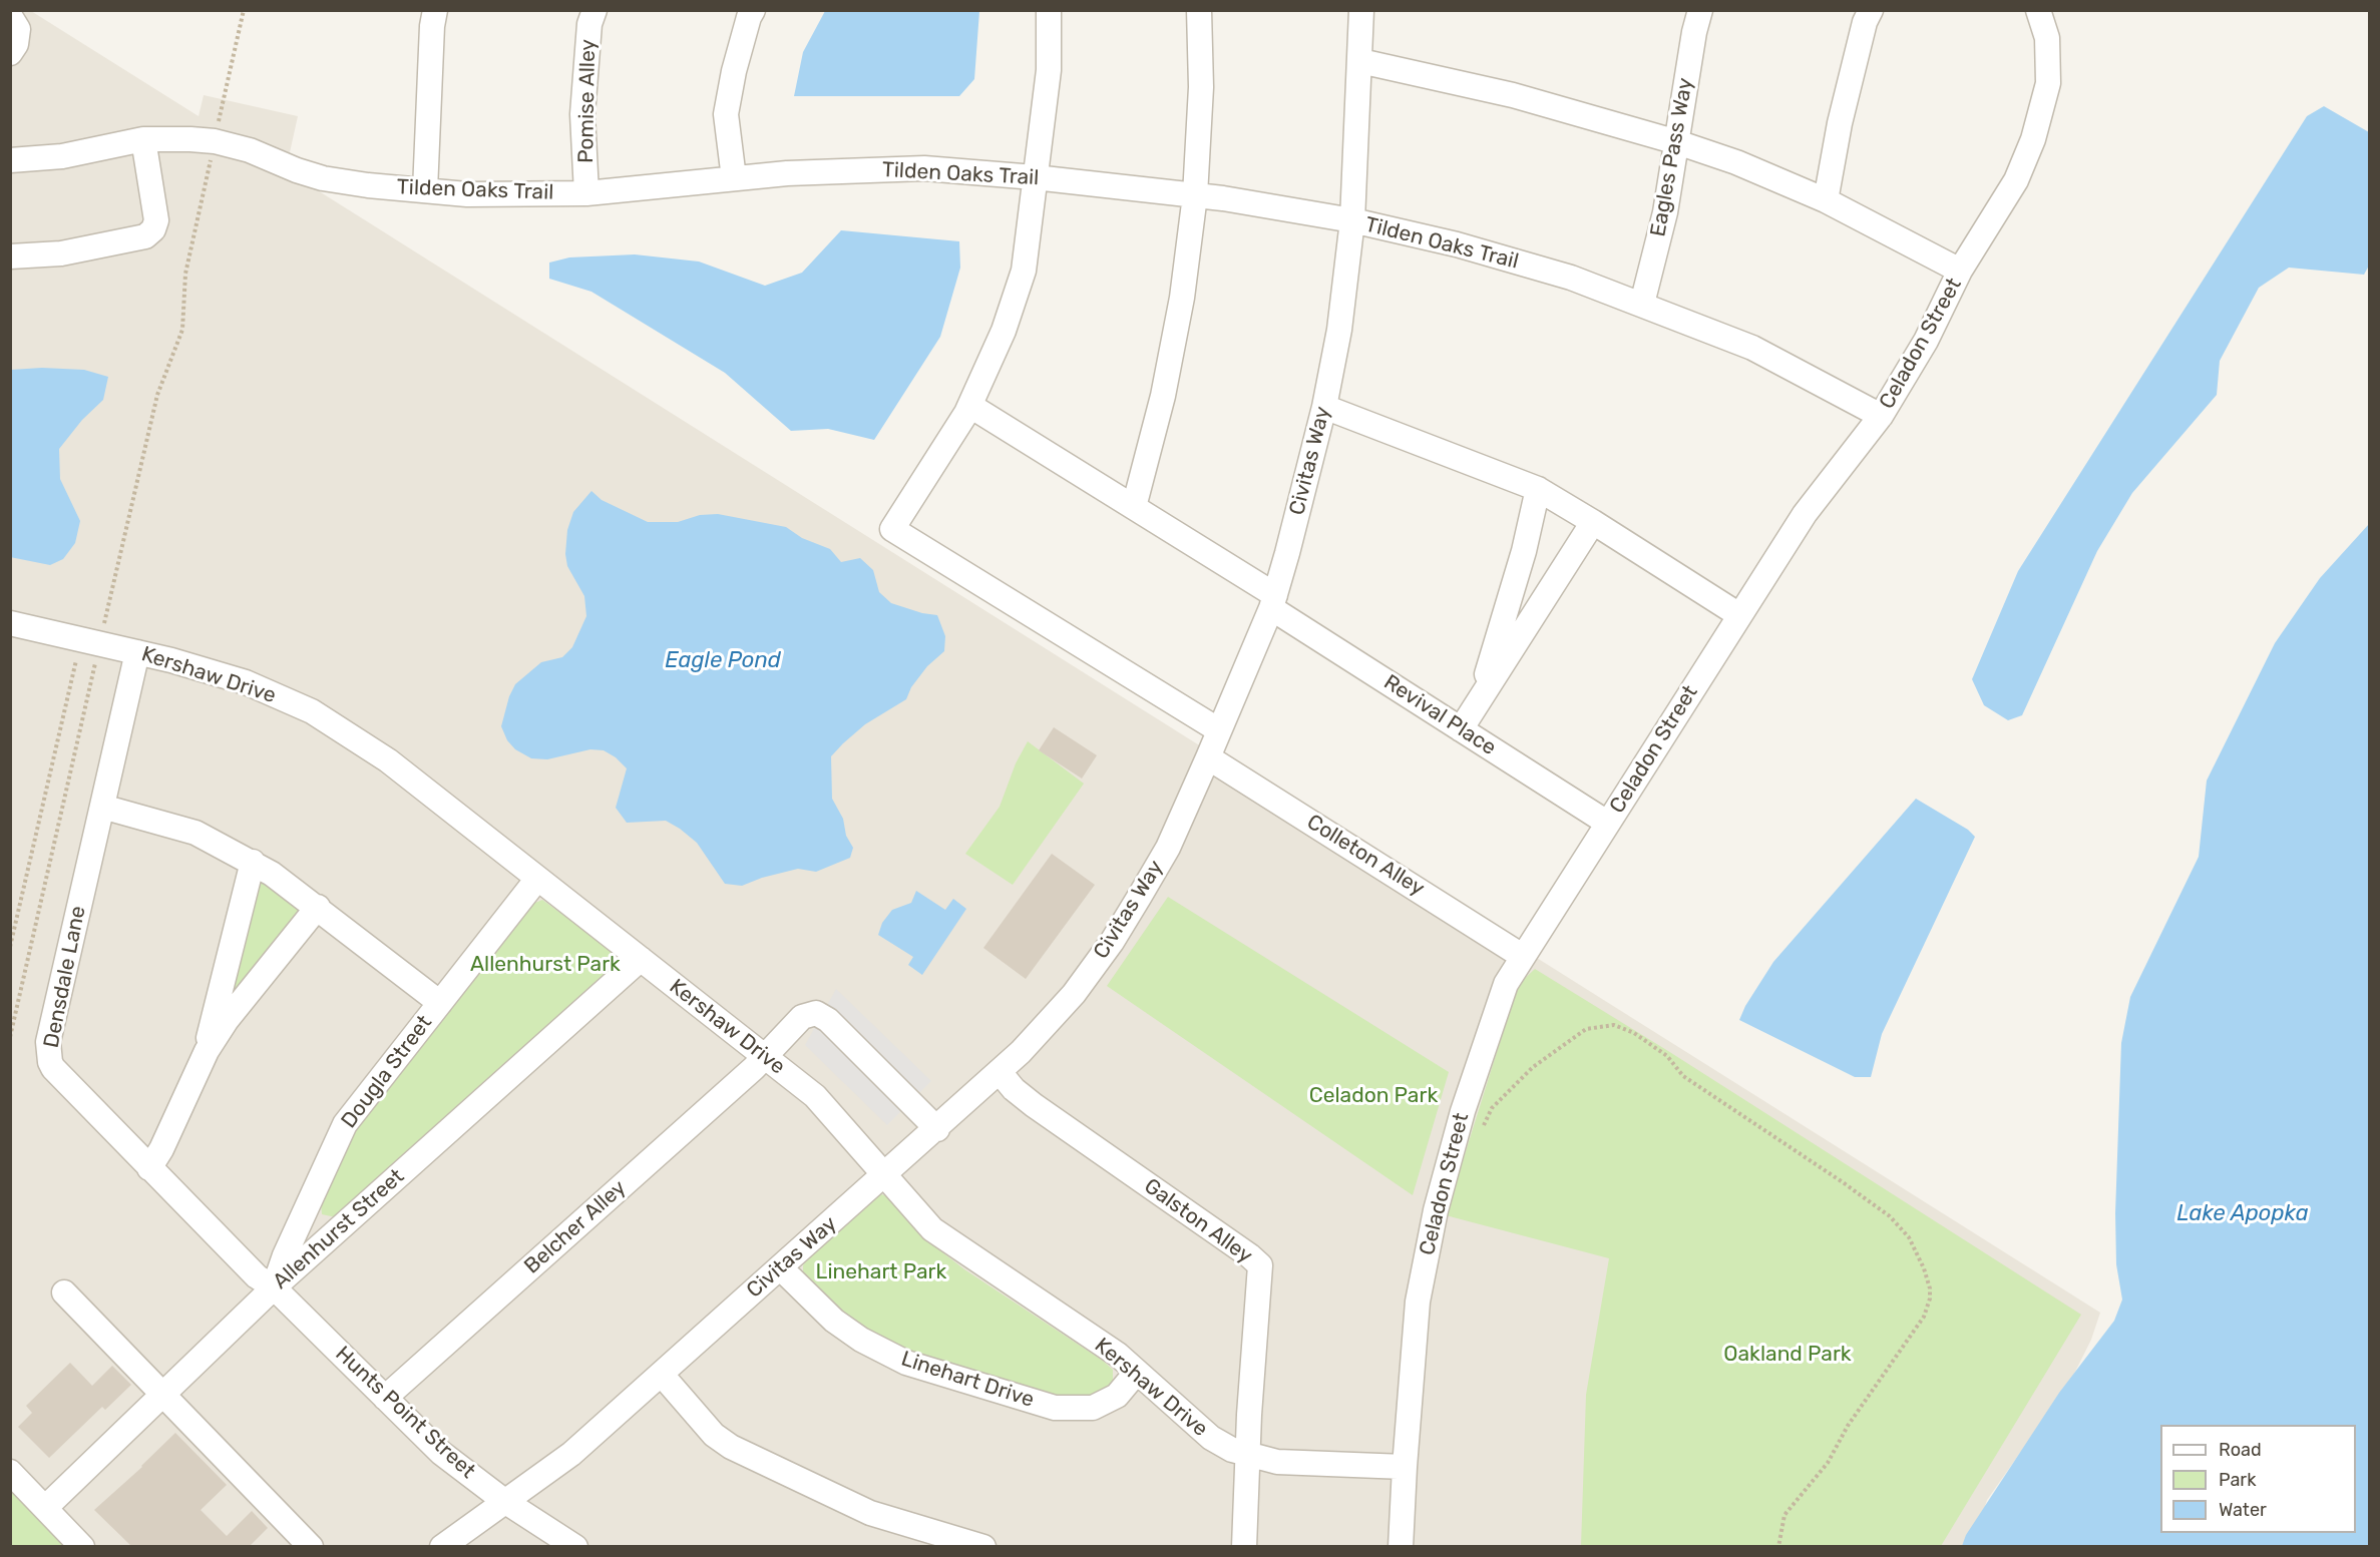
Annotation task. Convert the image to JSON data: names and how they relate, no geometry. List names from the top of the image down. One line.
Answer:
{"streets":{"street":["Pomise Alley","Eagles Pass Way","Tilden Oaks Trail","Celadon Street","Civitas Way","Kershaw Drive","Revival Place","Colleton Alley","Densdale Lane","Dougla Street","Galston Alley","Belcher Alley","Allenhurst Street","Linehart Drive","Hunts Point Street"]},"crossings":[["Pomise Alley","Tilden Oaks Trail"],["Eagles Pass Way","Tilden Oaks Trail"],["Tilden Oaks Trail","Celadon Street"],["Tilden Oaks Trail","Civitas Way"],["Celadon Street","Kershaw Drive"],["Celadon Street","Revival Place"],["Celadon Street","Colleton Alley"],["Civitas Way","Kershaw Drive"],["Civitas Way","Revival Place"],["Civitas Way","Colleton Alley"],["Civitas Way","Galston Alley"],["Civitas Way","Belcher Alley"],["Civitas Way","Linehart Drive"],["Civitas Way","Hunts Point Street"],["Kershaw Drive","Densdale Lane"],["Kershaw Drive","Dougla Street"],["Kershaw Drive","Galston Alley"],["Kershaw Drive","Belcher Alley"],["Kershaw Drive","Allenhurst Street"],["Kershaw Drive","Linehart Drive"],["Densdale Lane","Dougla Street"],["Densdale Lane","Allenhurst Street"],["Densdale Lane","Hunts Point Street"],["Dougla Street","Allenhurst Street"],["Dougla Street","Hunts Point Street"],["Belcher Alley","Hunts Point Street"],["Allenhurst Street","Hunts Point Street"]],"water":["Eagle Pond","Lake Apopka"],"parks":["Allenhurst Park","Celadon Park","Linehart Park","Oakland Park"],"legend":["Road","Park","Water"]}
